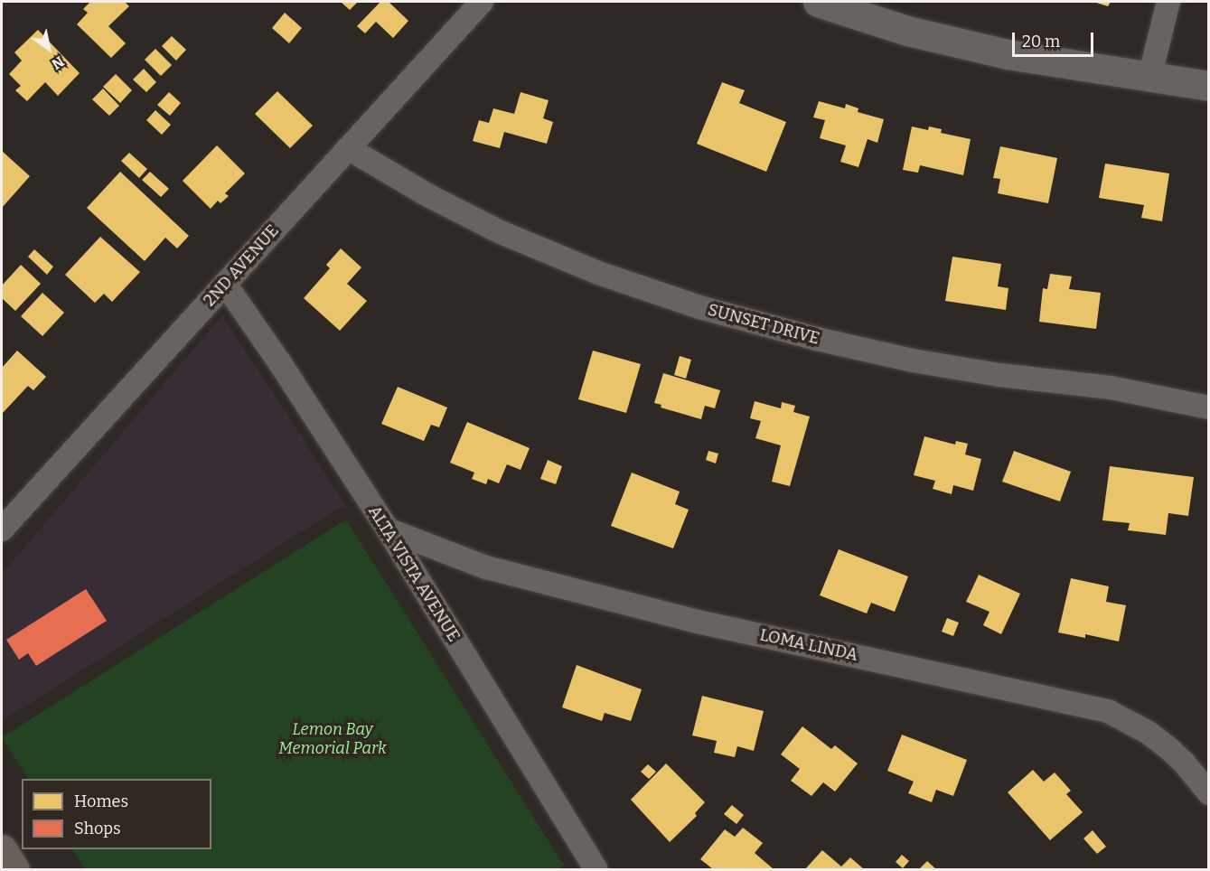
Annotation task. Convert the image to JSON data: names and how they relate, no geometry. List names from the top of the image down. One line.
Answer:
{"streets":{"street":["2ND AVENUE","SUNSET DRIVE","ALTA VISTA AVENUE","LOMA LINDA"]},"crossings":[["2ND AVENUE","SUNSET DRIVE"],["2ND AVENUE","ALTA VISTA AVENUE"],["ALTA VISTA AVENUE","LOMA LINDA"]],"parks":["Lemon Bay Memorial Park"],"legend":["Homes","Shops"],"scale_bar":"20 m","north":"bottom right"}
